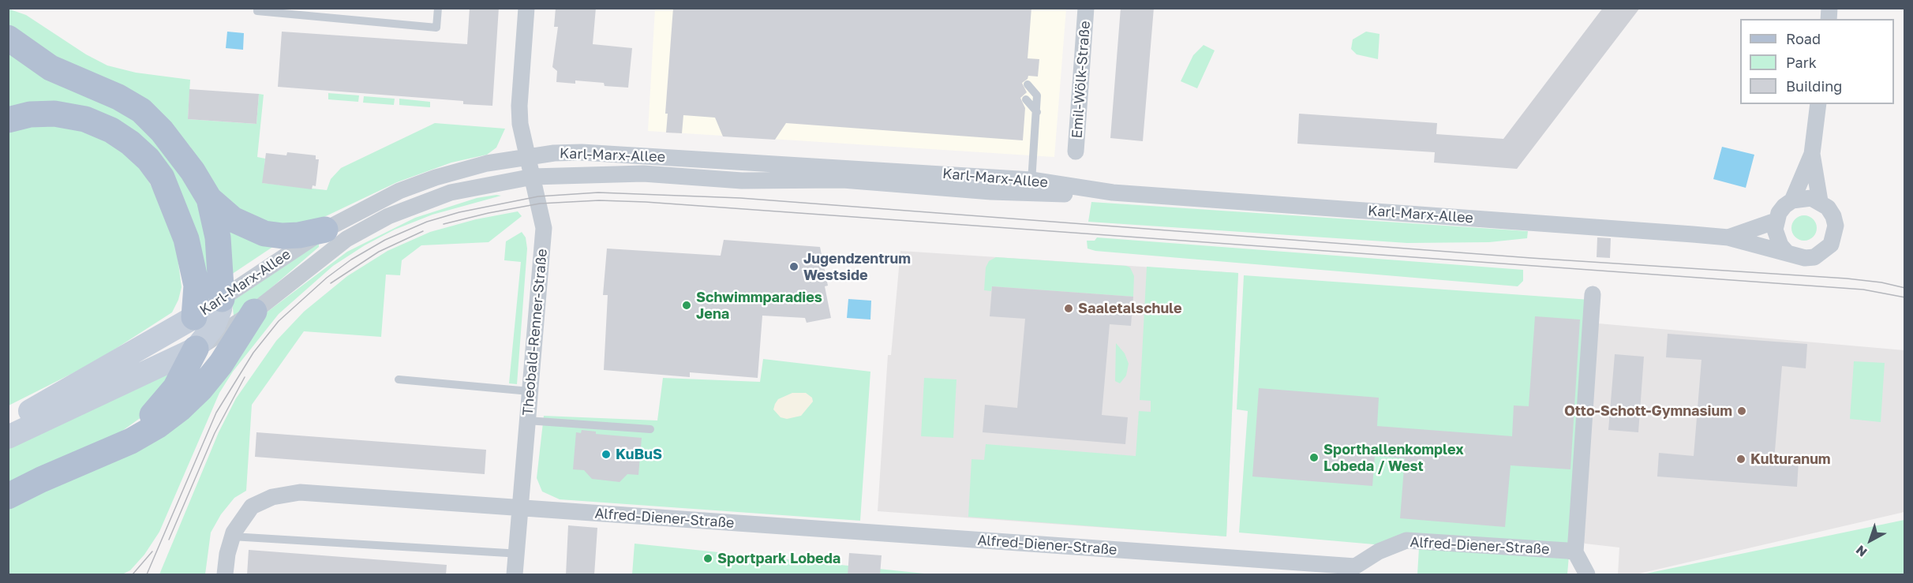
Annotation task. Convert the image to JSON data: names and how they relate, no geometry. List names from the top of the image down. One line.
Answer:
{"streets":{"main road":["Karl-Marx-Allee"],"street":["Emil-Wölk-Straße","Theobald-Renner-Straße","Alfred-Diener-Straße"]},"crossings":[["Karl-Marx-Allee","Theobald-Renner-Straße"],["Theobald-Renner-Straße","Alfred-Diener-Straße"]],"places":["Jugendzentrum Westside","Schwimmparadies Jena","Saaletalschule","Otto-Schott-Gymnasium","KuBuS","Sporthallenkomplex Lobeda / West","Kulturanum","Sportpark Lobeda"],"legend":["Road","Park","Building"],"north":"bottom left"}
